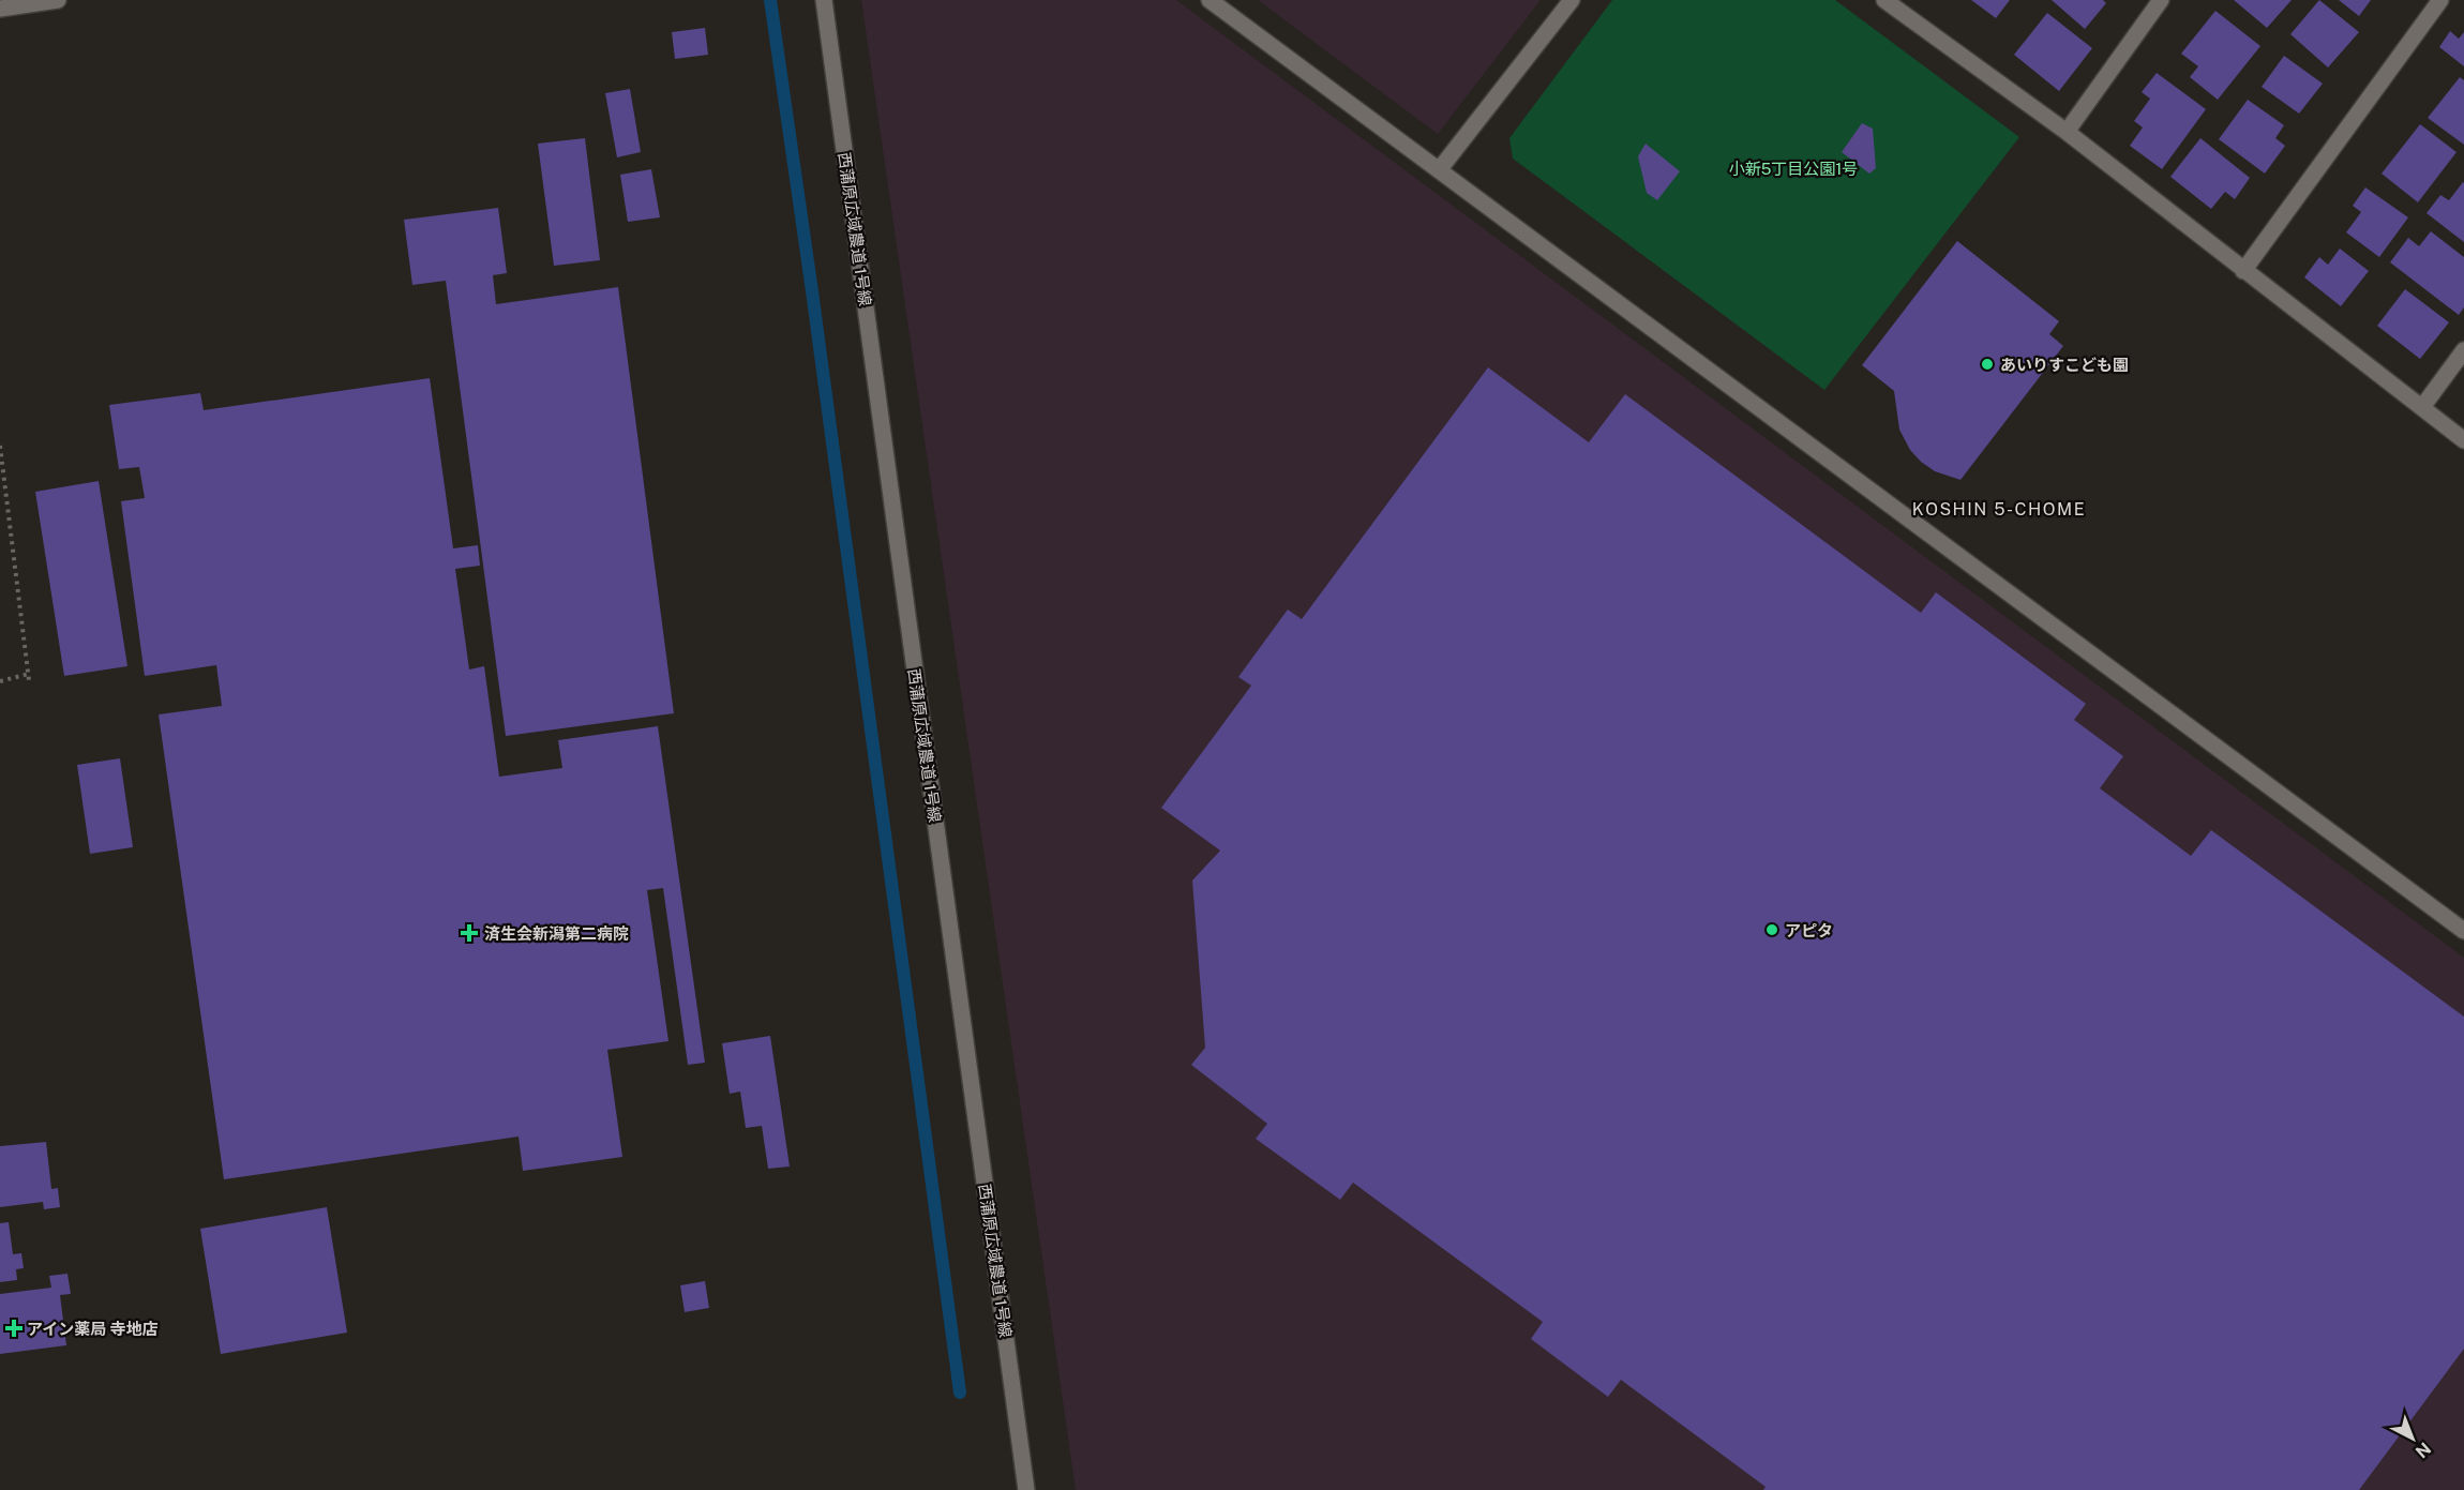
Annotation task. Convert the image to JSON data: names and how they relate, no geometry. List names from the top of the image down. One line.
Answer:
{"streets":{"street":["西蒲原広域農道 1号線"]},"districts":["KOSHIN 5-CHOME"],"parks":["小新5丁目公園1号"],"places":{"other":["あいりすこども園","アピタ"],"health":["済生会新潟第二病院","アイン薬局 寺地店"]},"north":"bottom right"}
